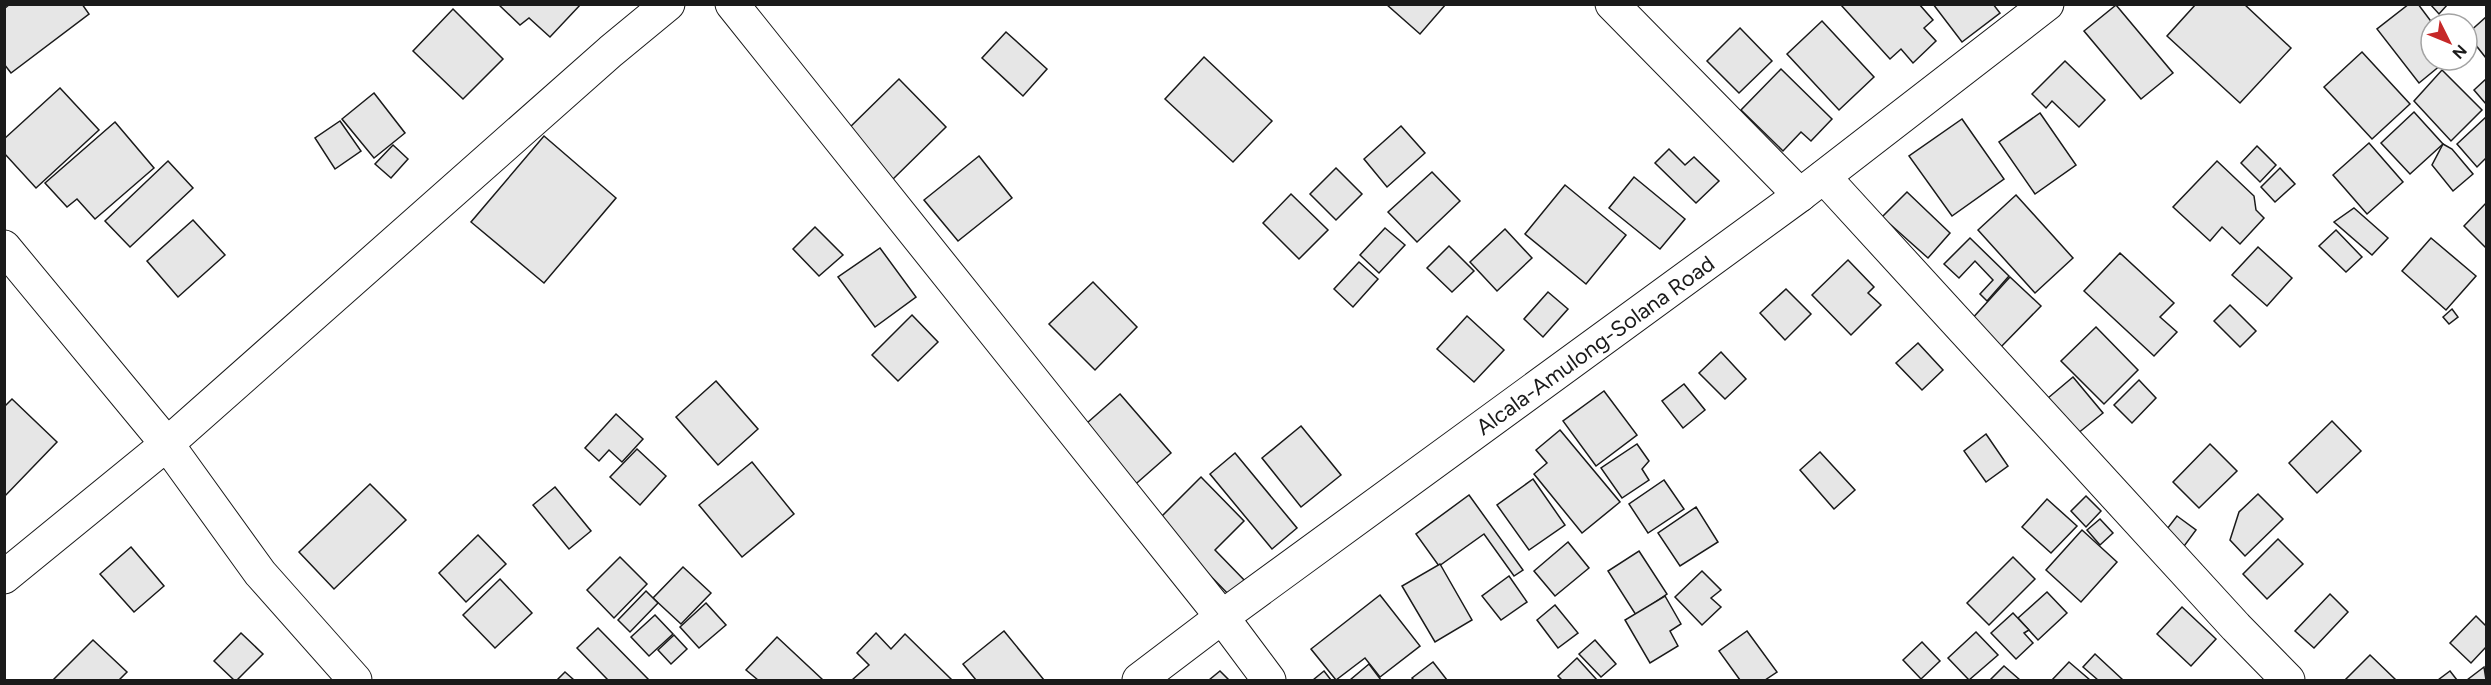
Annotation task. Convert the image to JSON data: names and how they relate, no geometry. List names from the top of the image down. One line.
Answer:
{"streets":{"street":["Alcala-Amulong-Solana Road"]},"north":"bottom right"}
